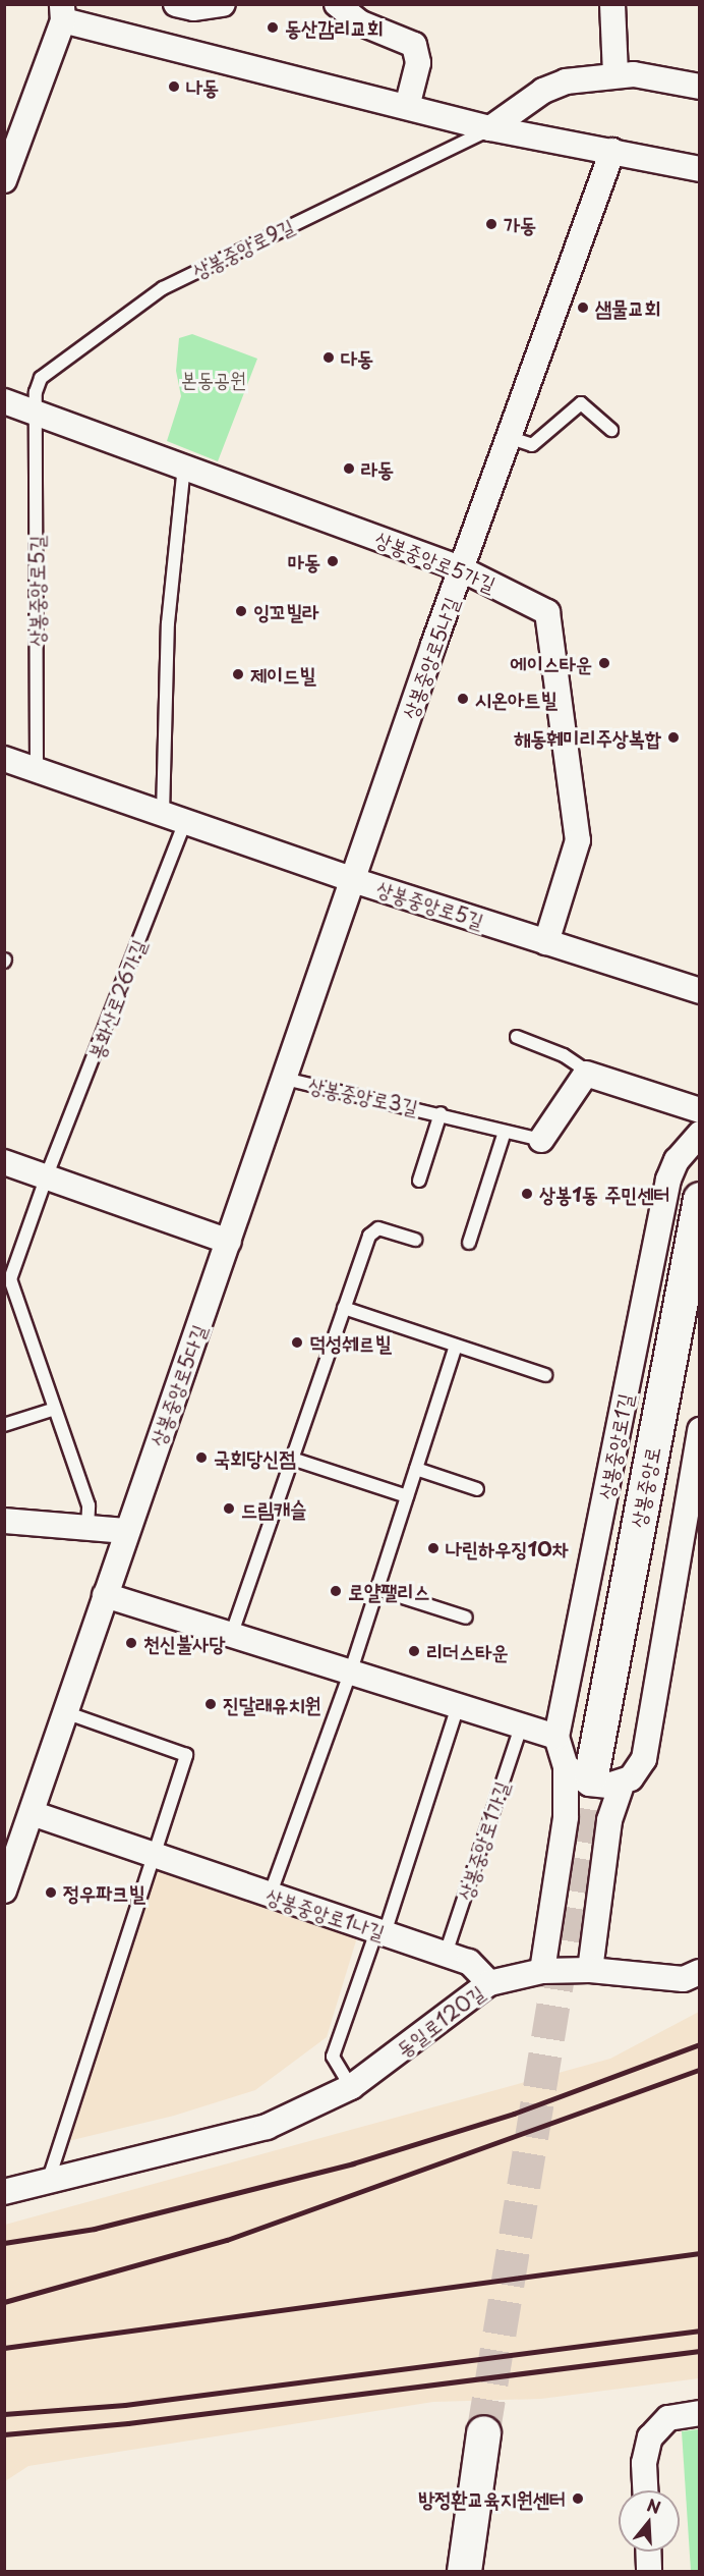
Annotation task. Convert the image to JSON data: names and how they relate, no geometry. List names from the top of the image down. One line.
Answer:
{"streets":{"main road":["상봉중앙로"],"street":["상봉중앙로5가길","상봉중앙로5길","상봉중앙로5나길","상봉중앙로3길","상봉중앙로5다길","상봉중앙로1길","상봉중앙로1나길","동일로120길"],"lane":["상봉중앙로9길","봉화산로26가길","상봉중앙로1가길"]},"crossings":[["상봉중앙로9길","상봉중앙로5가길"],["상봉중앙로9길","상봉중앙로5길"],["상봉중앙로5가길","상봉중앙로5길"],["상봉중앙로5가길","상봉중앙로5나길"],["상봉중앙로5길","상봉중앙로5나길"],["상봉중앙로5길","봉화산로26가길"],["상봉중앙로5길","상봉중앙로5다길"],["상봉중앙로5나길","상봉중앙로5다길"],["상봉중앙로3길","상봉중앙로5다길"],["상봉중앙로5다길","상봉중앙로1나길"],["상봉중앙로1길","상봉중앙로"],["상봉중앙로1길","동일로120길"],["상봉중앙로1가길","상봉중앙로1나길"],["상봉중앙로1나길","동일로120길"]],"parks":["본동공원"],"places":["동산감리교회","나동","가동","샘물교회","다동","라동","마동","잉꼬빌라","에이스타운","제이드빌","시온아트빌","해동훼미리주상복합","상봉1동 주민센터","덕성쉐르빌","국회당신점","드림캐슬","나린하우징10차","로얄팰리스","천신불사당","리더스타운","진달래유치원","정우파크빌","방정환교육지원센터"],"north":"top"}
